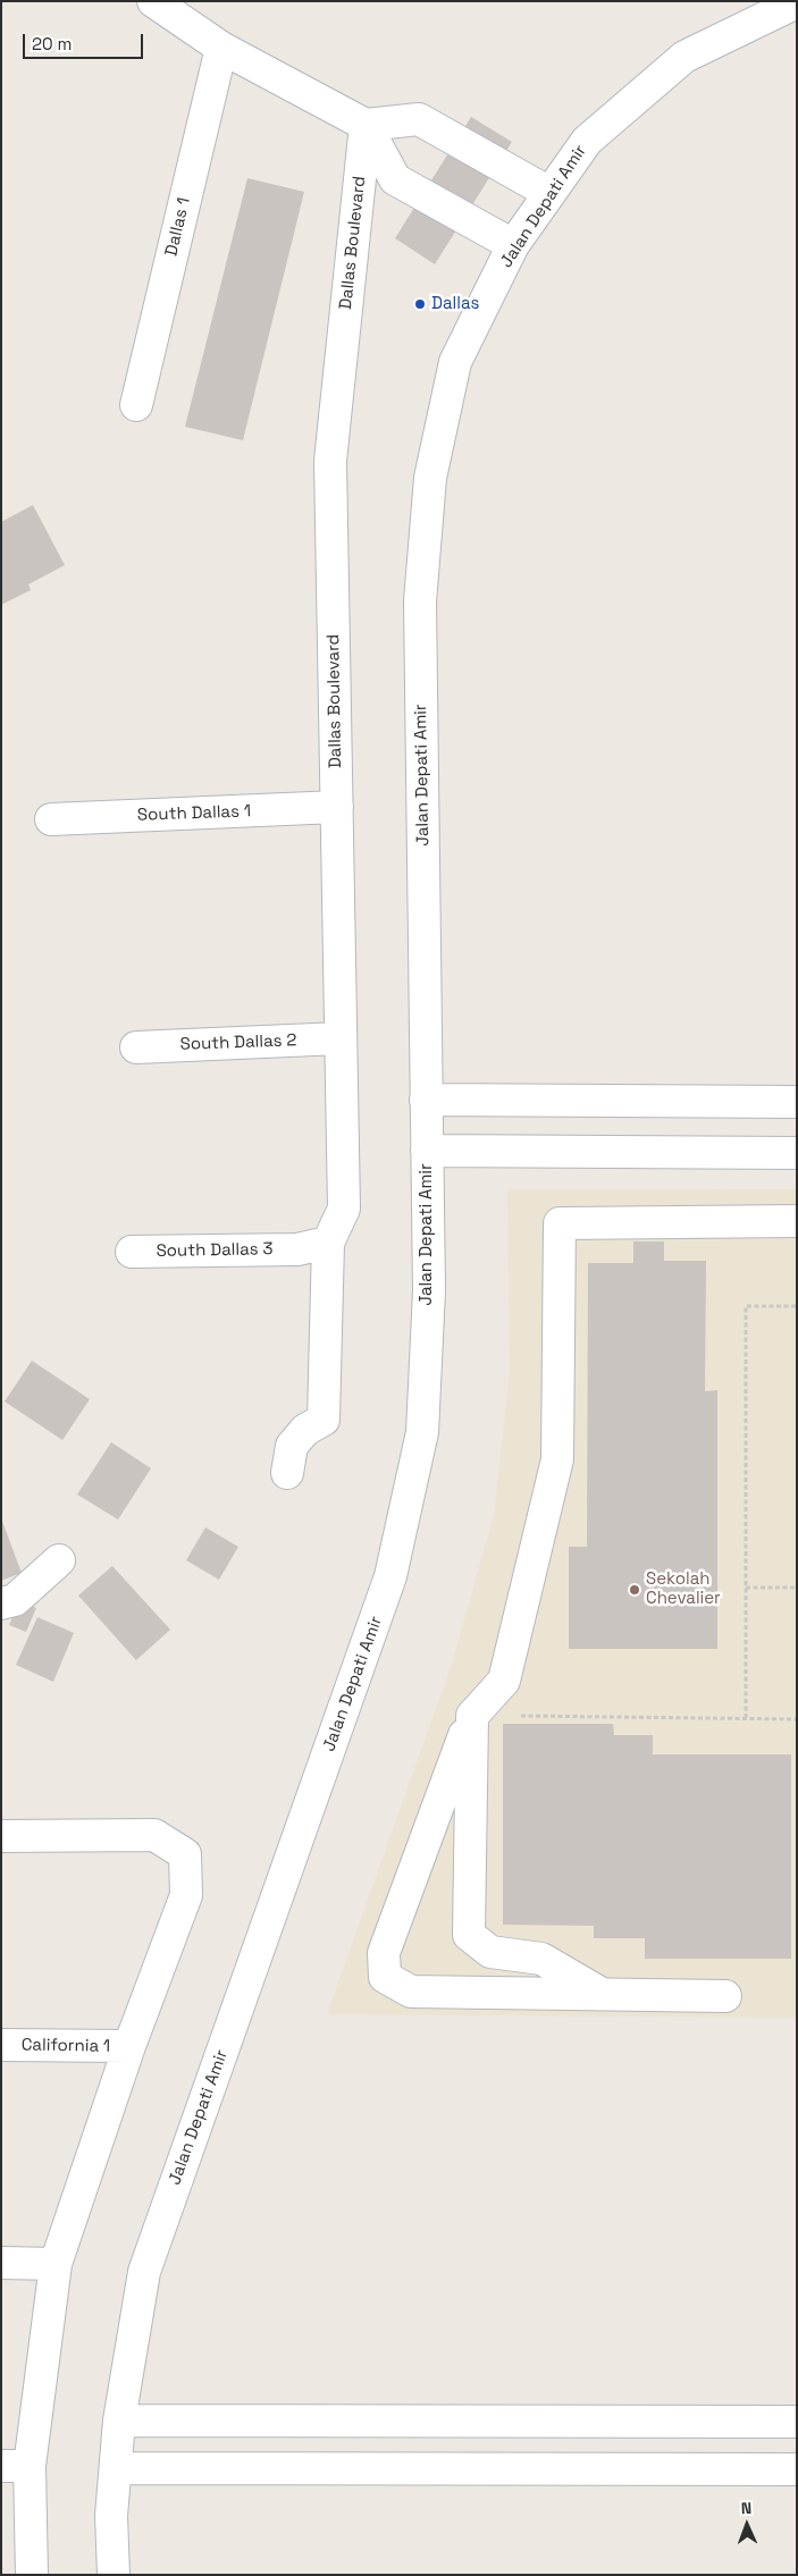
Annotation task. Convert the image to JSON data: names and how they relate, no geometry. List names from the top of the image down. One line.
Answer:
{"streets":{"street":["Jalan Depati Amir","Dallas 1","Dallas Boulevard","South Dallas 1","South Dallas 2","South Dallas 3","California 1"]},"crossings":[["Dallas Boulevard","South Dallas 1"],["Dallas Boulevard","South Dallas 2"],["Dallas Boulevard","South Dallas 3"]],"places":["Dallas","Sekolah Chevalier"],"scale_bar":"20 m","north":"top"}
